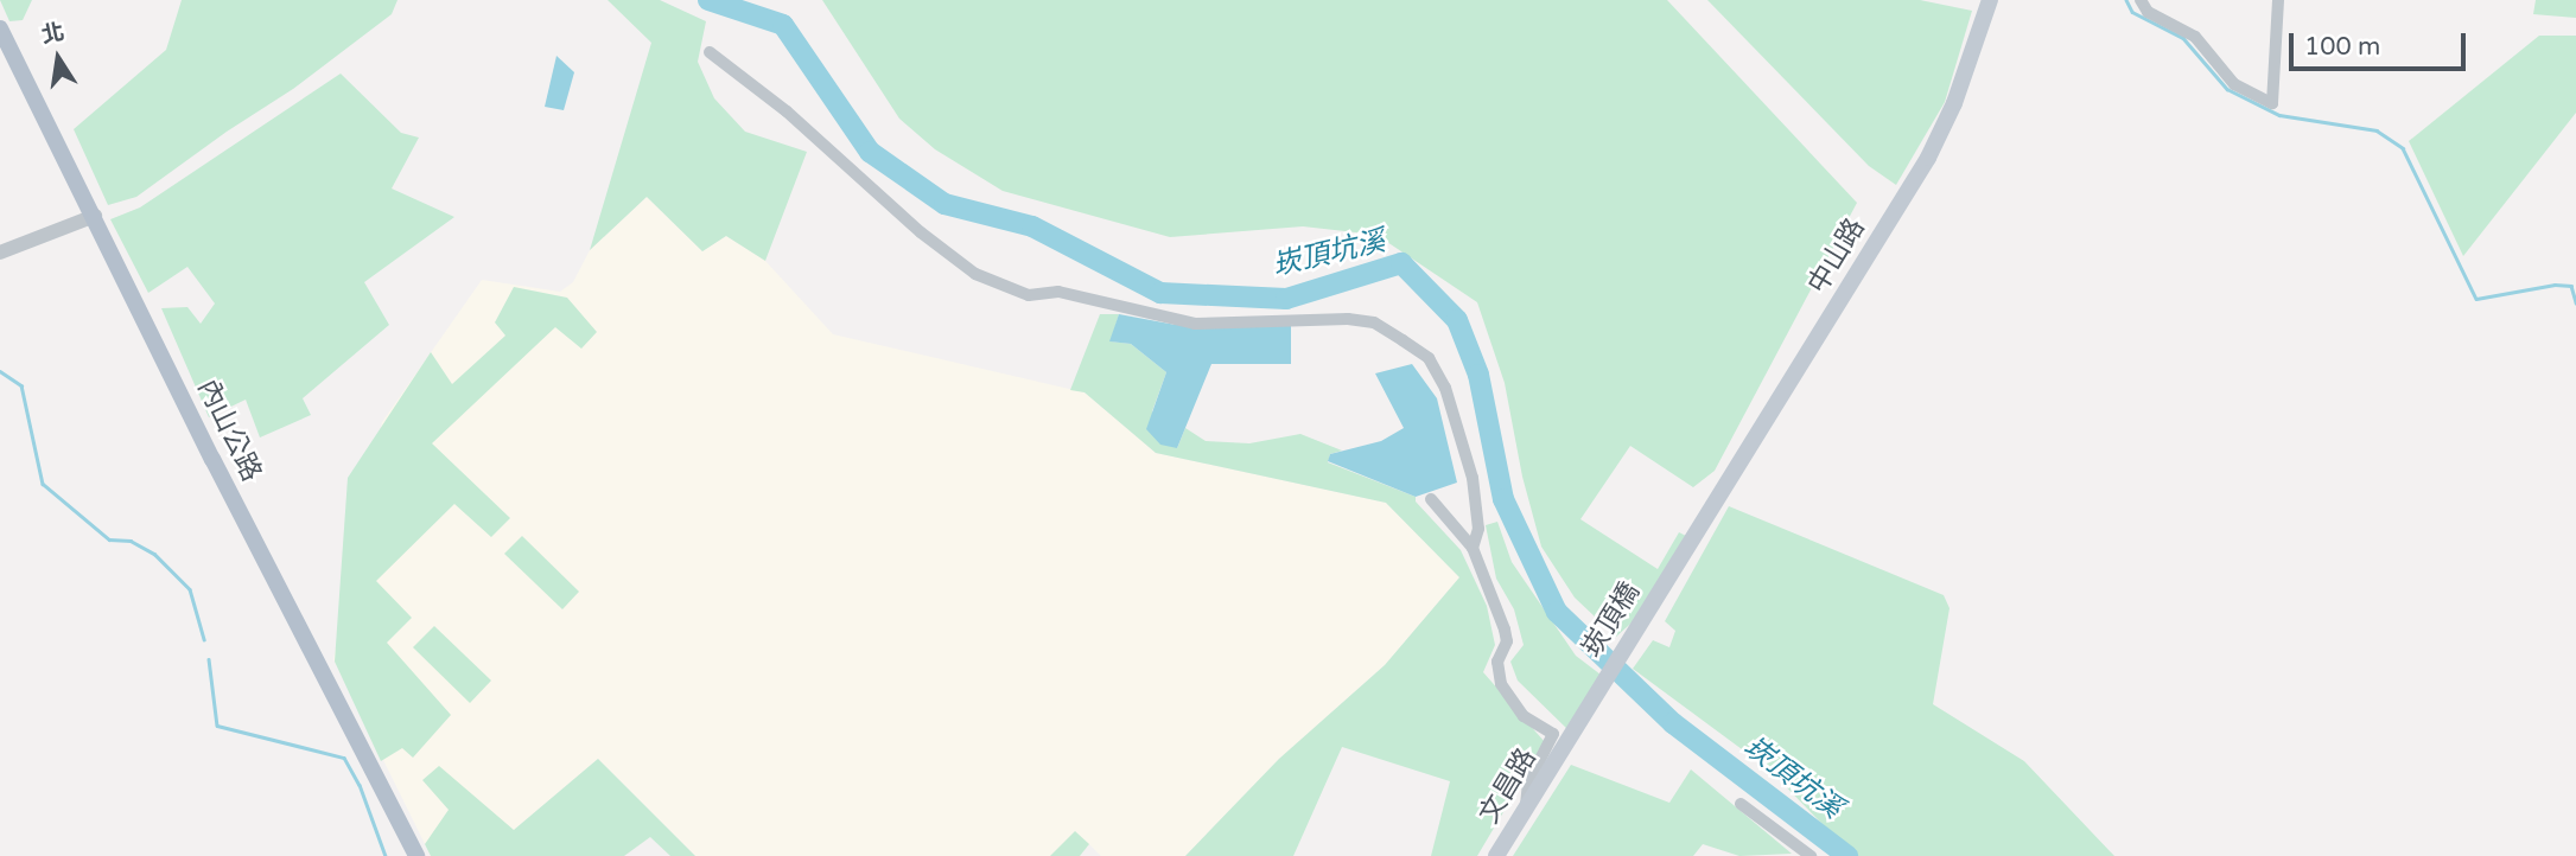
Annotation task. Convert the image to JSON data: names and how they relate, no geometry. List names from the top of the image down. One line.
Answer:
{"streets":{"main road":["中山路","內山公路","崁頂橋","文昌路"]},"crossings":[["中山路","崁頂橋"],["崁頂橋","文昌路"]],"water":["崁頂坑溪"],"scale_bar":"100 m","north":"top"}
